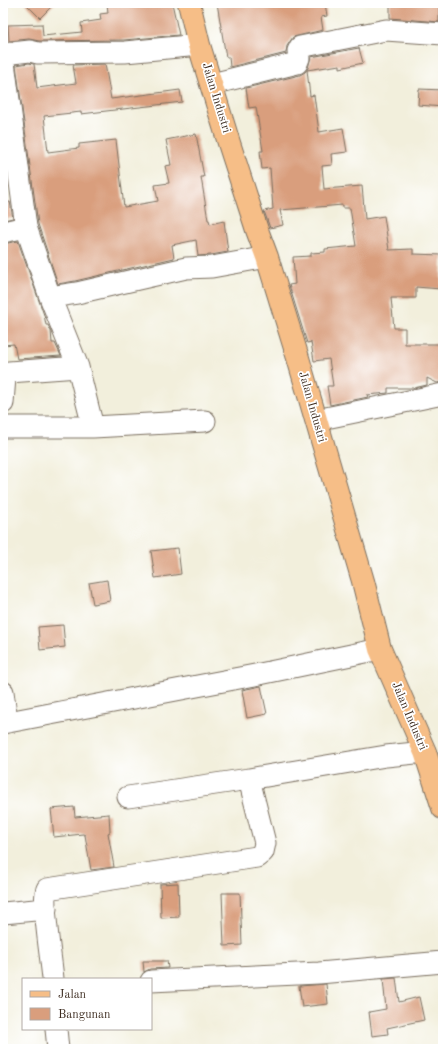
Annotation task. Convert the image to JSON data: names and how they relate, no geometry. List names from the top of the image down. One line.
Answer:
{"streets":{"main road":["Jalan Industri"]},"legend":["Jalan","Bangunan"]}
